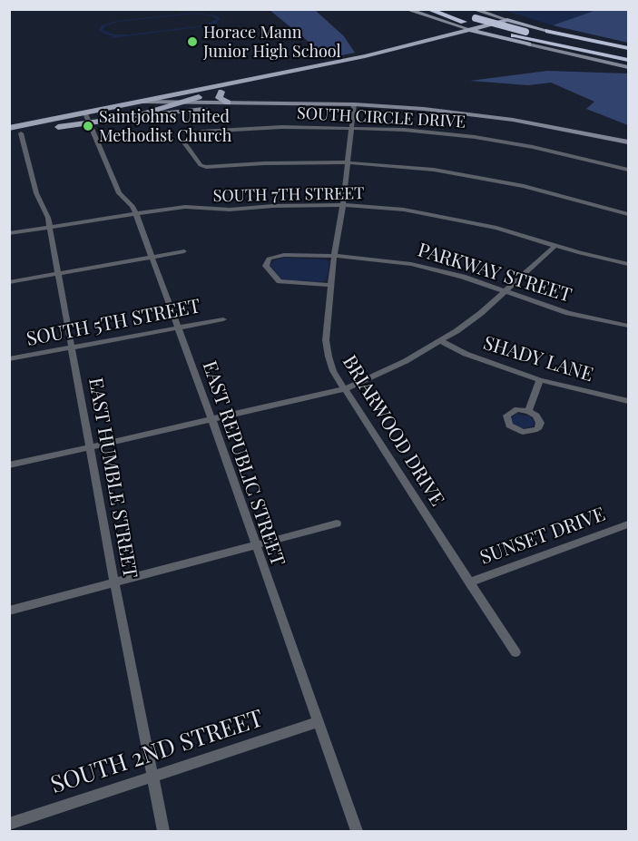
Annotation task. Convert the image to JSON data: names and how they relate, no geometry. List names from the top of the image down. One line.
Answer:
{"streets":{"street":["SOUTH CIRCLE DRIVE","SOUTH 7TH STREET","PARKWAY STREET","SOUTH 5TH STREET","SHADY LANE","BRIARWOOD DRIVE","EAST REPUBLIC STREET","EAST HUMBLE STREET","SUNSET DRIVE","SOUTH 2ND STREET"]},"crossings":[["SOUTH CIRCLE DRIVE","BRIARWOOD DRIVE"],["SOUTH 7TH STREET","BRIARWOOD DRIVE"],["SOUTH 7TH STREET","EAST REPUBLIC STREET"],["SOUTH 7TH STREET","EAST HUMBLE STREET"],["PARKWAY STREET","BRIARWOOD DRIVE"],["SOUTH 5TH STREET","EAST REPUBLIC STREET"],["SOUTH 5TH STREET","EAST HUMBLE STREET"],["BRIARWOOD DRIVE","SUNSET DRIVE"],["EAST REPUBLIC STREET","SOUTH 2ND STREET"],["EAST HUMBLE STREET","SOUTH 2ND STREET"]],"places":["Horace Mann Junior High School","Saintjohns United Methodist Church"]}
